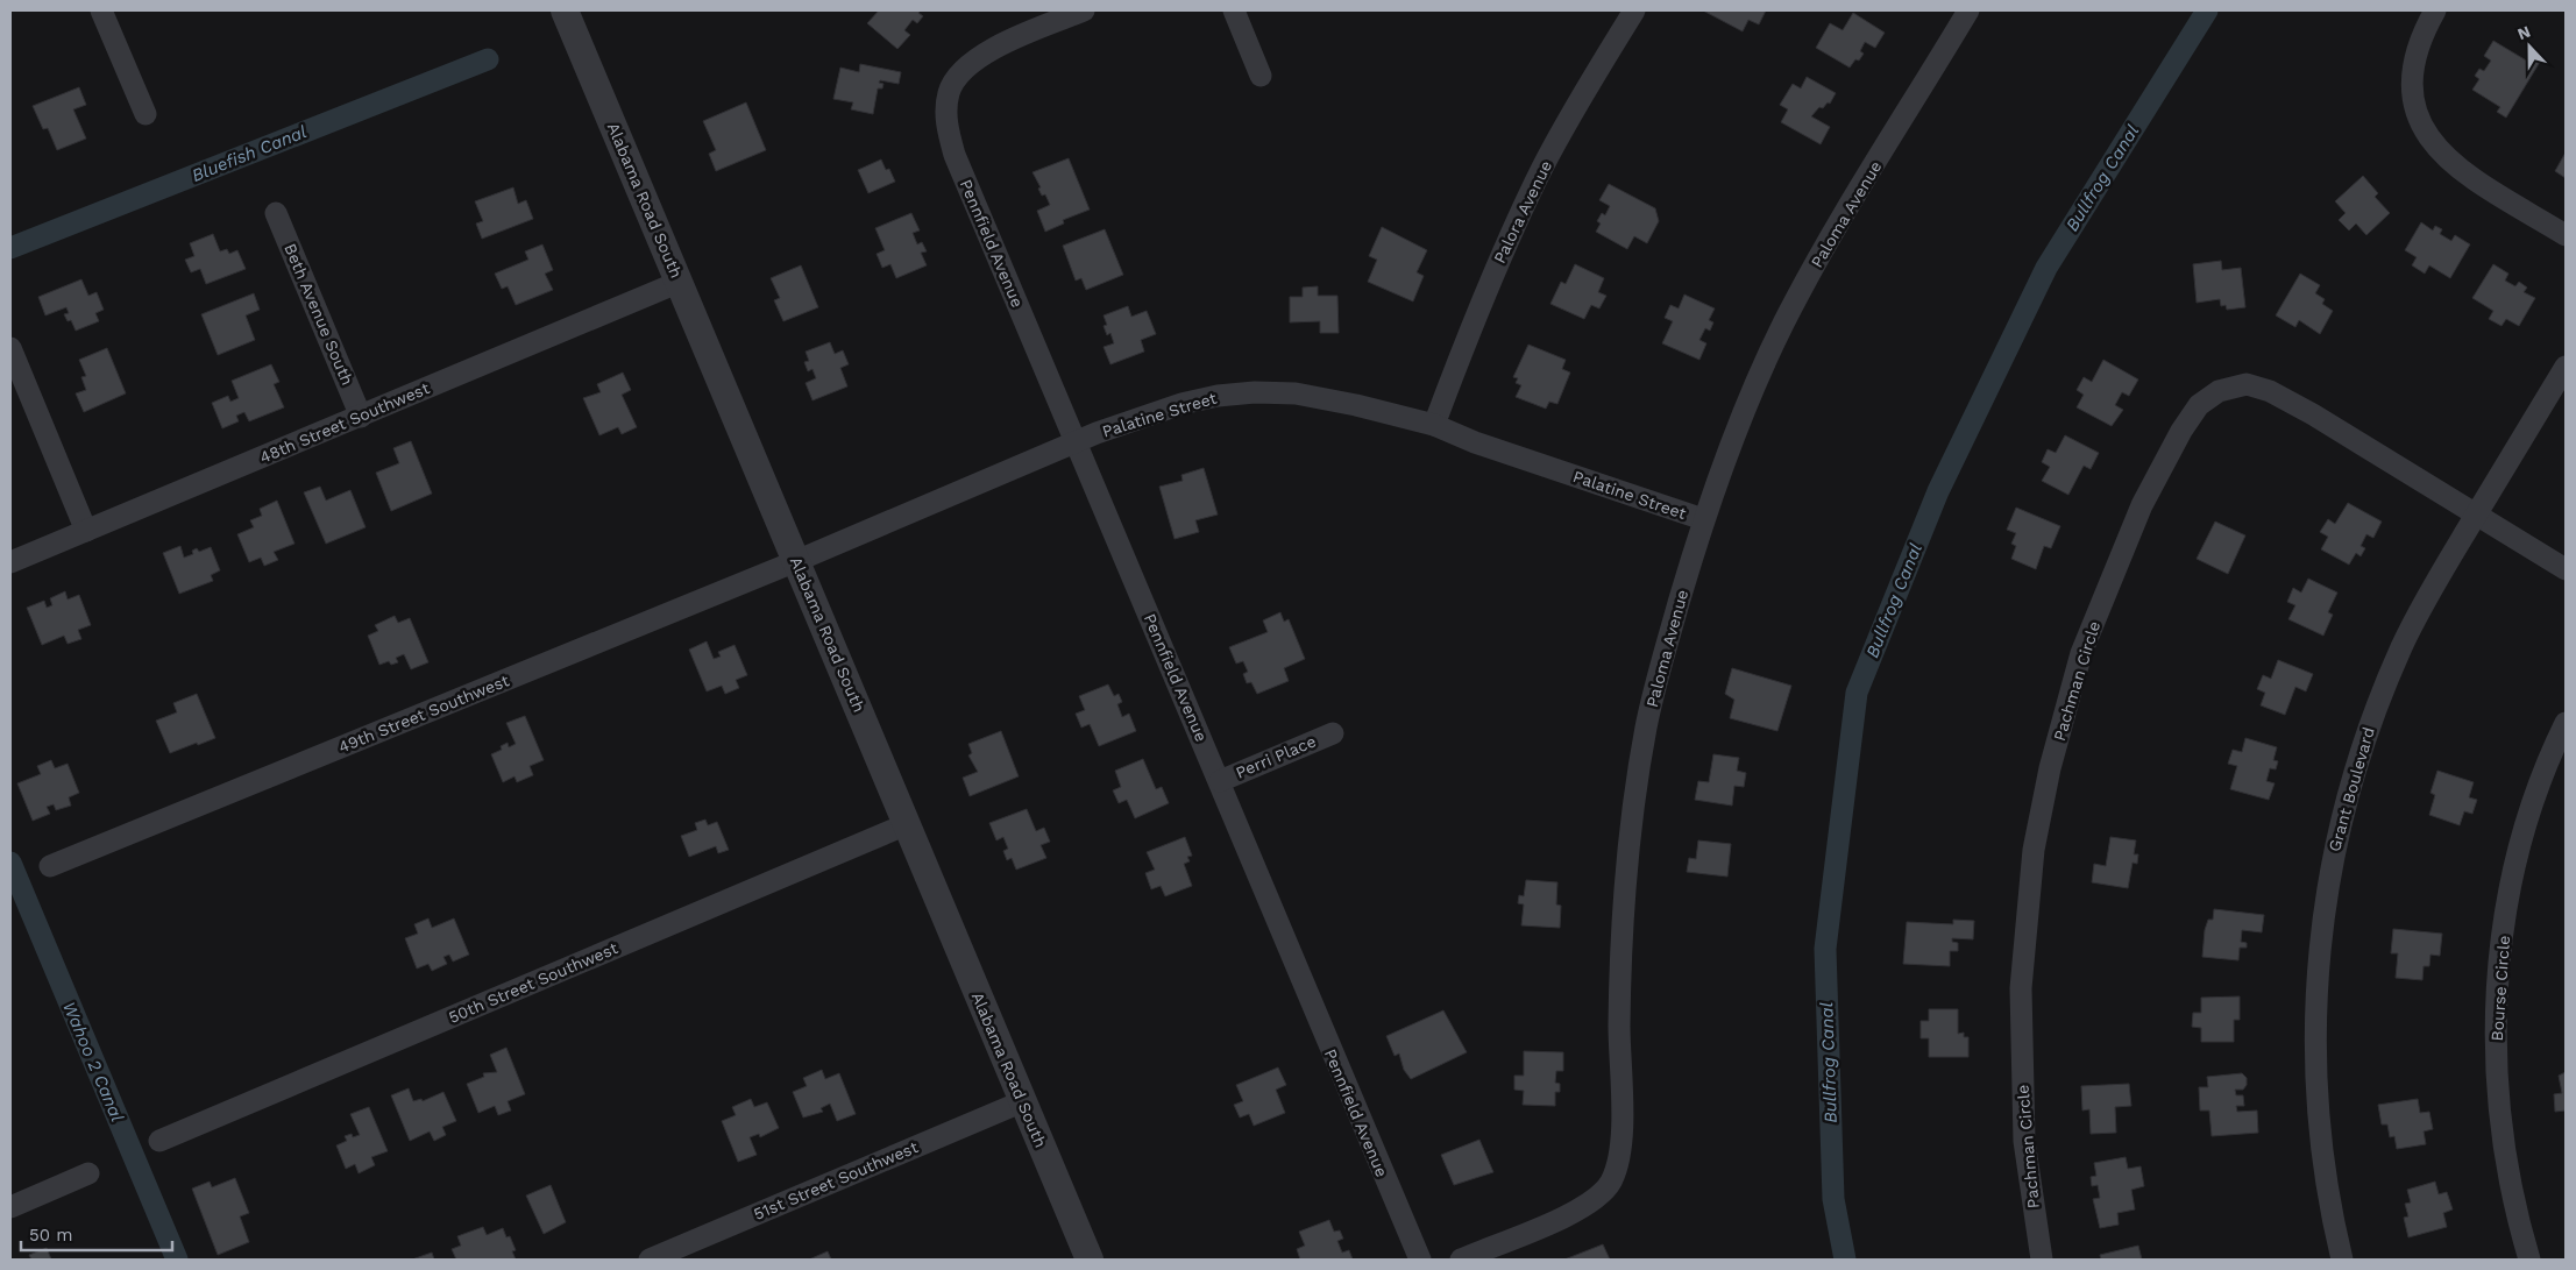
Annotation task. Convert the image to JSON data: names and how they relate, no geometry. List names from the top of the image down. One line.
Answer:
{"streets":{"street":["Alabama Road South","Palora Avenue","Paloma Avenue","Pennfield Avenue","Beth Avenue South","Palatine Street","48th Street Southwest","Pachman Circle","49th Street Southwest","Perri Place","Grant Boulevard","50th Street Southwest","Bourse Circle","51st Street Southwest"]},"crossings":[["Alabama Road South","Palatine Street"],["Alabama Road South","48th Street Southwest"],["Alabama Road South","49th Street Southwest"],["Alabama Road South","50th Street Southwest"],["Alabama Road South","51st Street Southwest"],["Palora Avenue","Palatine Street"],["Paloma Avenue","Palatine Street"],["Pennfield Avenue","Palatine Street"],["Pennfield Avenue","Perri Place"],["Beth Avenue South","48th Street Southwest"],["Palatine Street","49th Street Southwest"],["Pachman Circle","Grant Boulevard"]],"water":["Bluefish Canal","Bullfrog Canal","Wahoo 2 Canal"],"scale_bar":"50 m","north":"top"}
